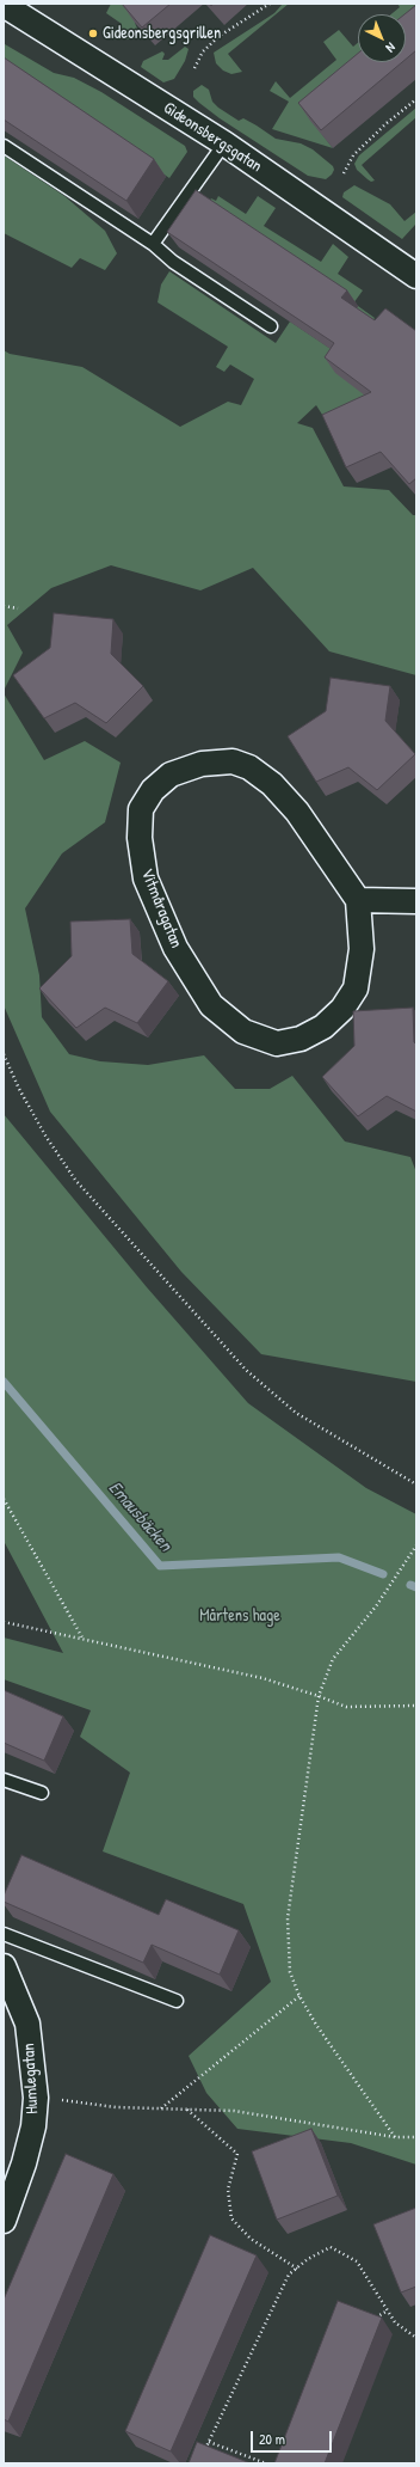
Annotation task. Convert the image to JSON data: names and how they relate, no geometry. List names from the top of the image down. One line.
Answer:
{"streets":{"street":["Gideonsbergsgatan","Vitmåragatan","Humlegatan"]},"water":["Emausbäcken"],"parks":["Mårtens hage"],"places":["Gideonsbergsgrillen"],"scale_bar":"20 m","north":"bottom right"}
